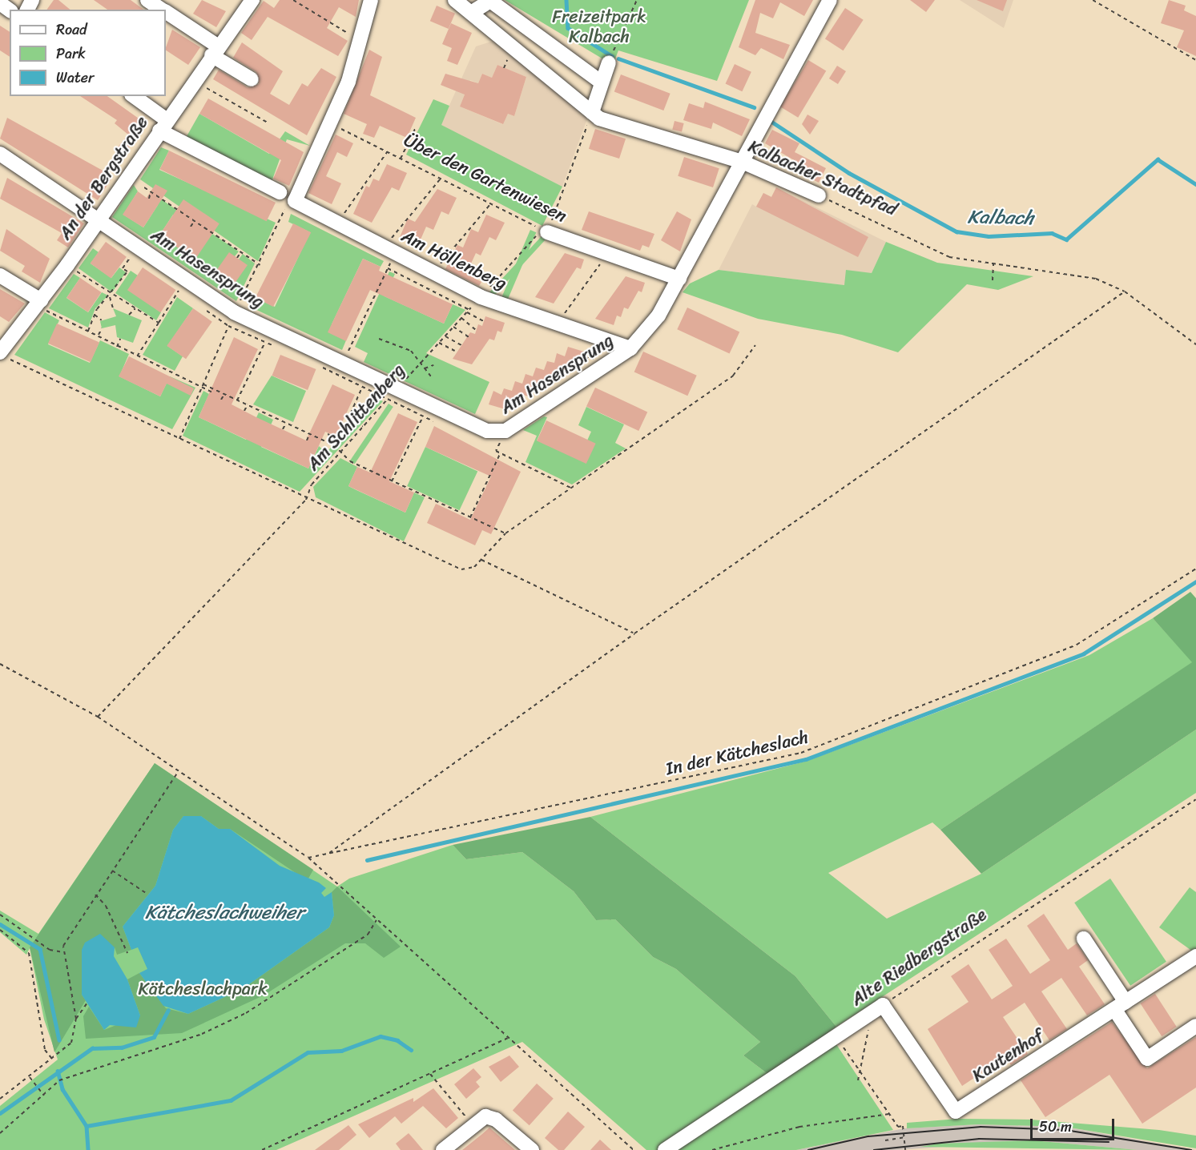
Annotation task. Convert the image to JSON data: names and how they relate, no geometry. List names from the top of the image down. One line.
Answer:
{"streets":{"street":["An der Bergstraße","Über den Gartenwiesen","Kalbacher Stadtpfad","Am Höllenberg","Am Hasensprung","Alte Riedbergstraße","Kautenhof"],"path":["Am Schlittenberg","In der Kätcheslach"]},"crossings":[["An der Bergstraße","Am Hasensprung"],["Über den Gartenwiesen","Am Hasensprung"],["Kalbacher Stadtpfad","Am Hasensprung"],["Am Höllenberg","Am Hasensprung"],["Am Hasensprung","Am Schlittenberg"],["Alte Riedbergstraße","Kautenhof"]],"water":["Kalbach","Kätcheslachweiher"],"parks":["Freizeitpark Kalbach","Kätcheslachpark"],"legend":["Road","Park","Water"],"scale_bar":"50 m"}
